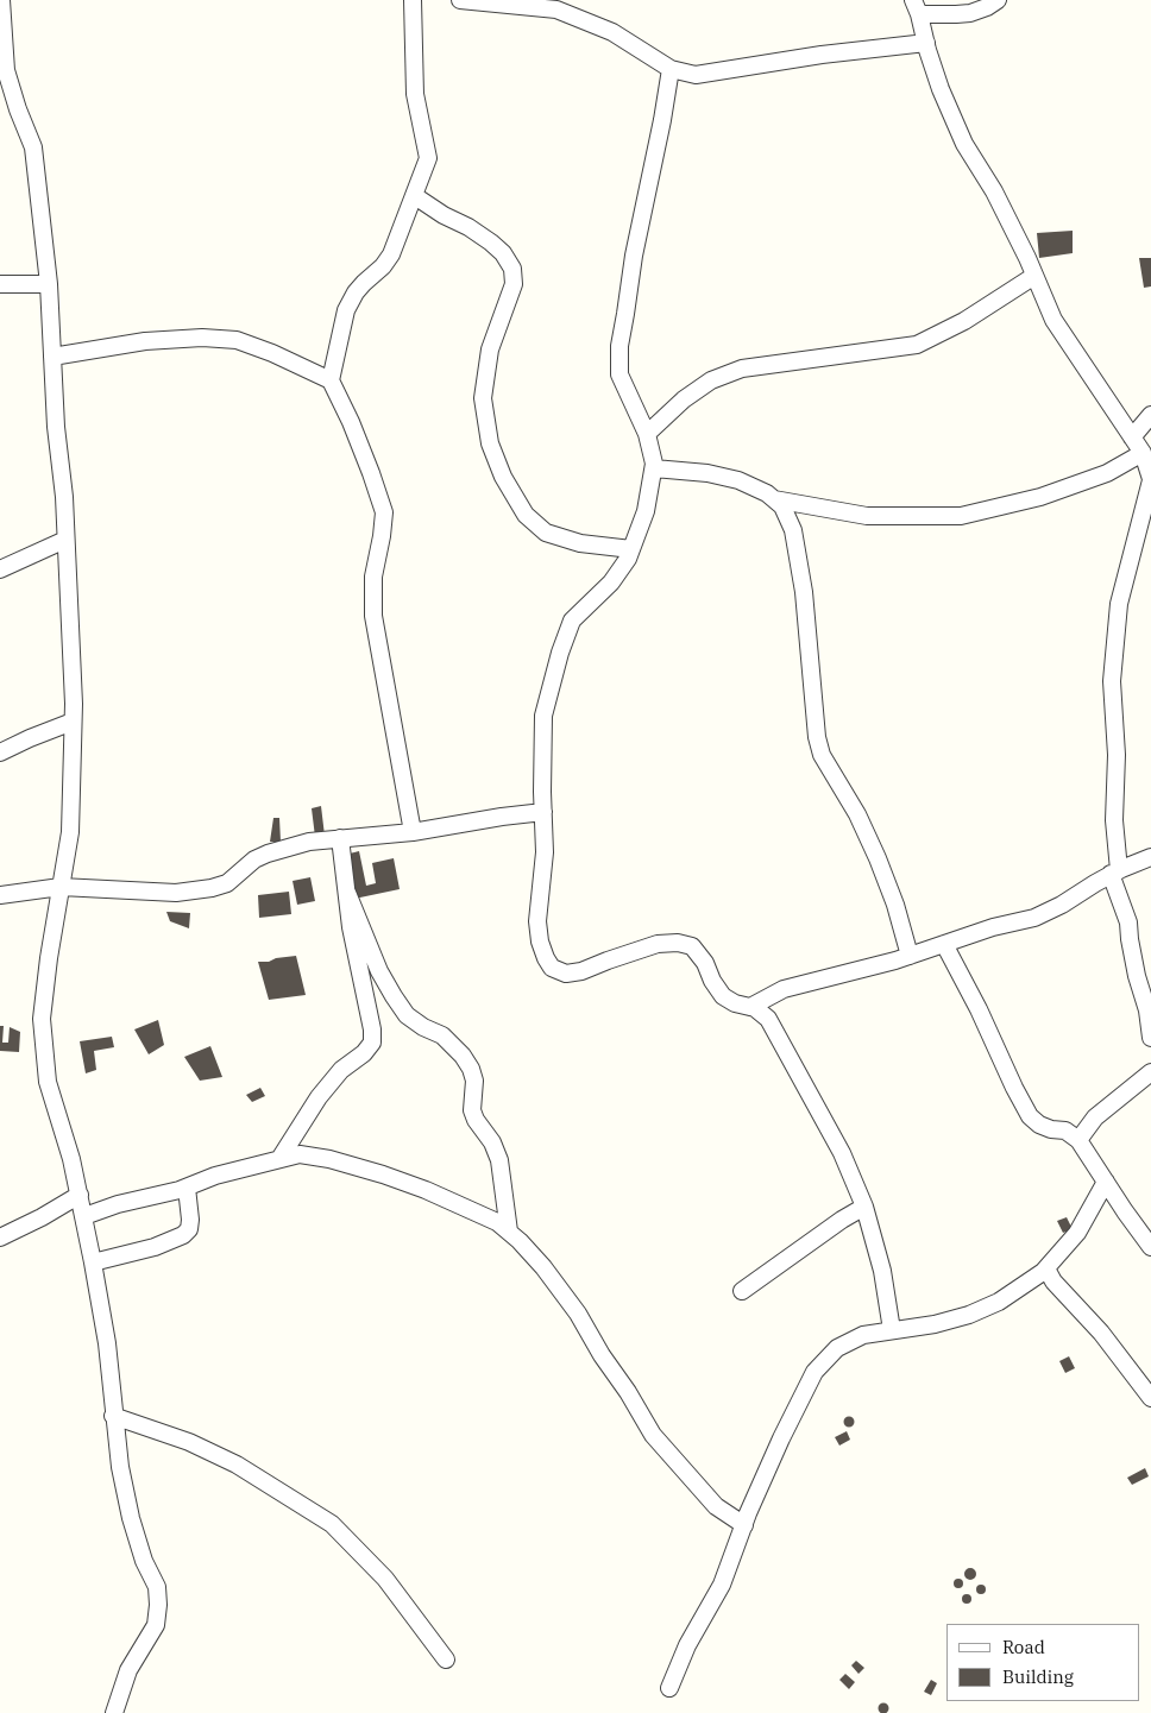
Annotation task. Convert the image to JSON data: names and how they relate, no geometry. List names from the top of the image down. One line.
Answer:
{"legend":["Road","Building"]}
